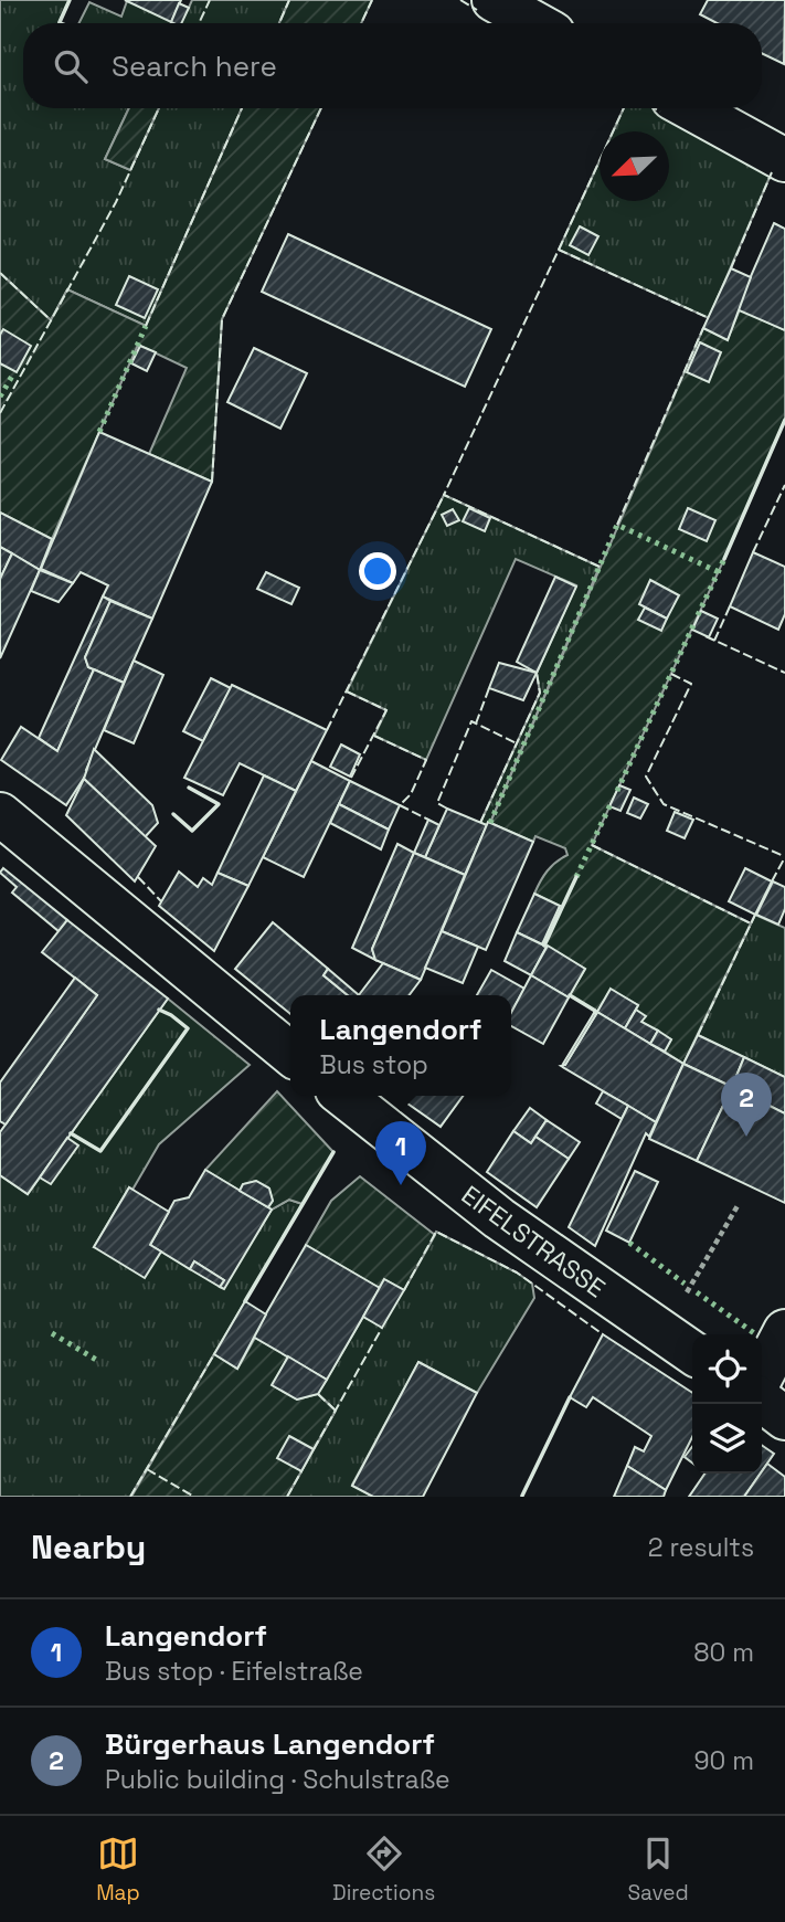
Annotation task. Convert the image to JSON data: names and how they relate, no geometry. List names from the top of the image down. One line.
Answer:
{"streets":{"main road":["EIFELSTRASSE"]},"north":"bottom left","page":{"search":"Search here","popup":["Langendorf","Bus stop"],"pins":["2","1"],"heading":["Nearby","2 results"],"list":[{"mark":"1","name":"Langendorf","note":"Bus stop · Eifelstraße","value":"80 m"},{"mark":"2","name":"Bürgerhaus Langendorf","note":"Public building · Schulstraße","value":"90 m"}],"nav":["Map","Directions","Saved"]}}
